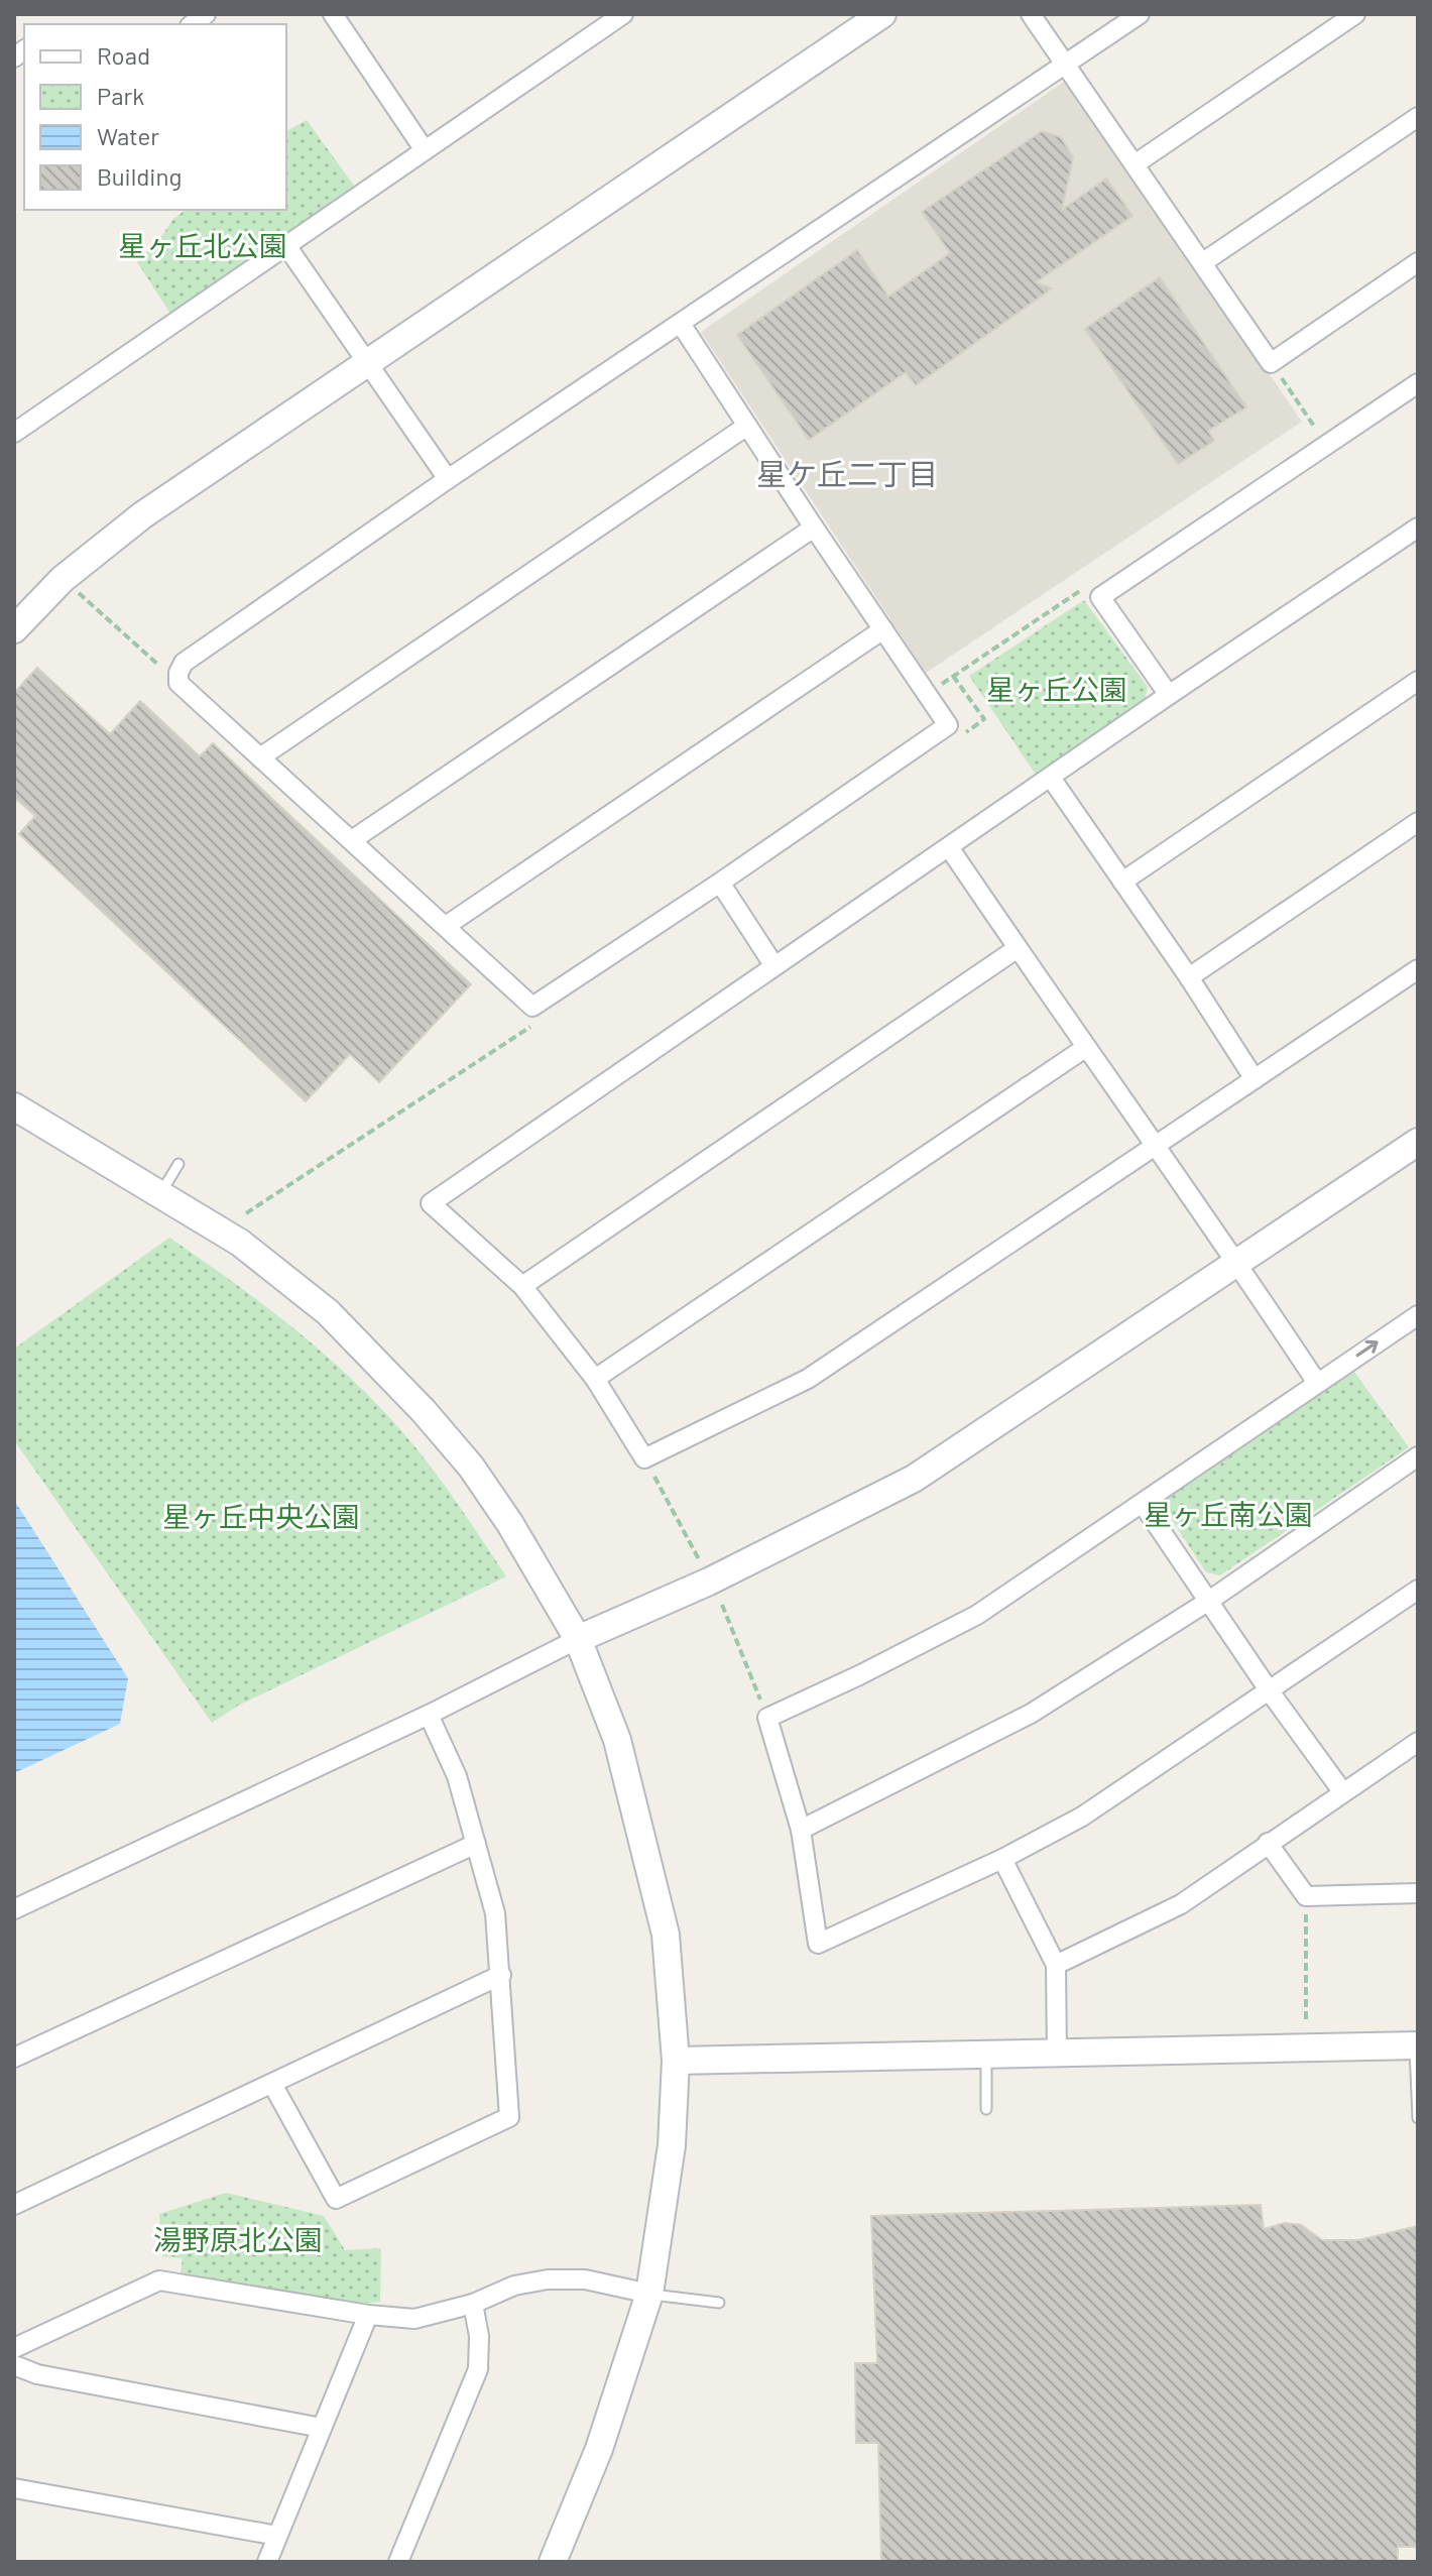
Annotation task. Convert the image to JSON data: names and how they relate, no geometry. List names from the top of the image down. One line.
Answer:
{"districts":["星ケ丘二丁目"],"parks":["星ヶ丘北公園","星ヶ丘公園","星ヶ丘南公園","星ヶ丘中央公園","湯野原北公園"],"legend":["Road","Park","Water","Building"]}
